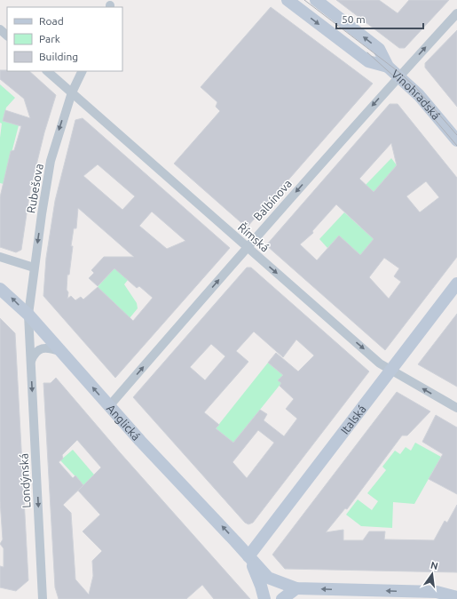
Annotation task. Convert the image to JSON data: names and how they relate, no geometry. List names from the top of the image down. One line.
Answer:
{"streets":{"street":["Vinohradská","Rubešova","Balbínova","Římská","Italská","Anglická","Londýnská"]},"crossings":[["Vinohradská","Balbínova"],["Rubešova","Římská"],["Rubešova","Anglická"],["Rubešova","Londýnská"],["Balbínova","Římská"],["Balbínova","Anglická"],["Římská","Italská"],["Italská","Anglická"],["Anglická","Londýnská"]],"one_way":["Rubešova","Anglická","Londýnská"],"legend":["Road","Park","Building"],"scale_bar":"50 m","north":"top"}
